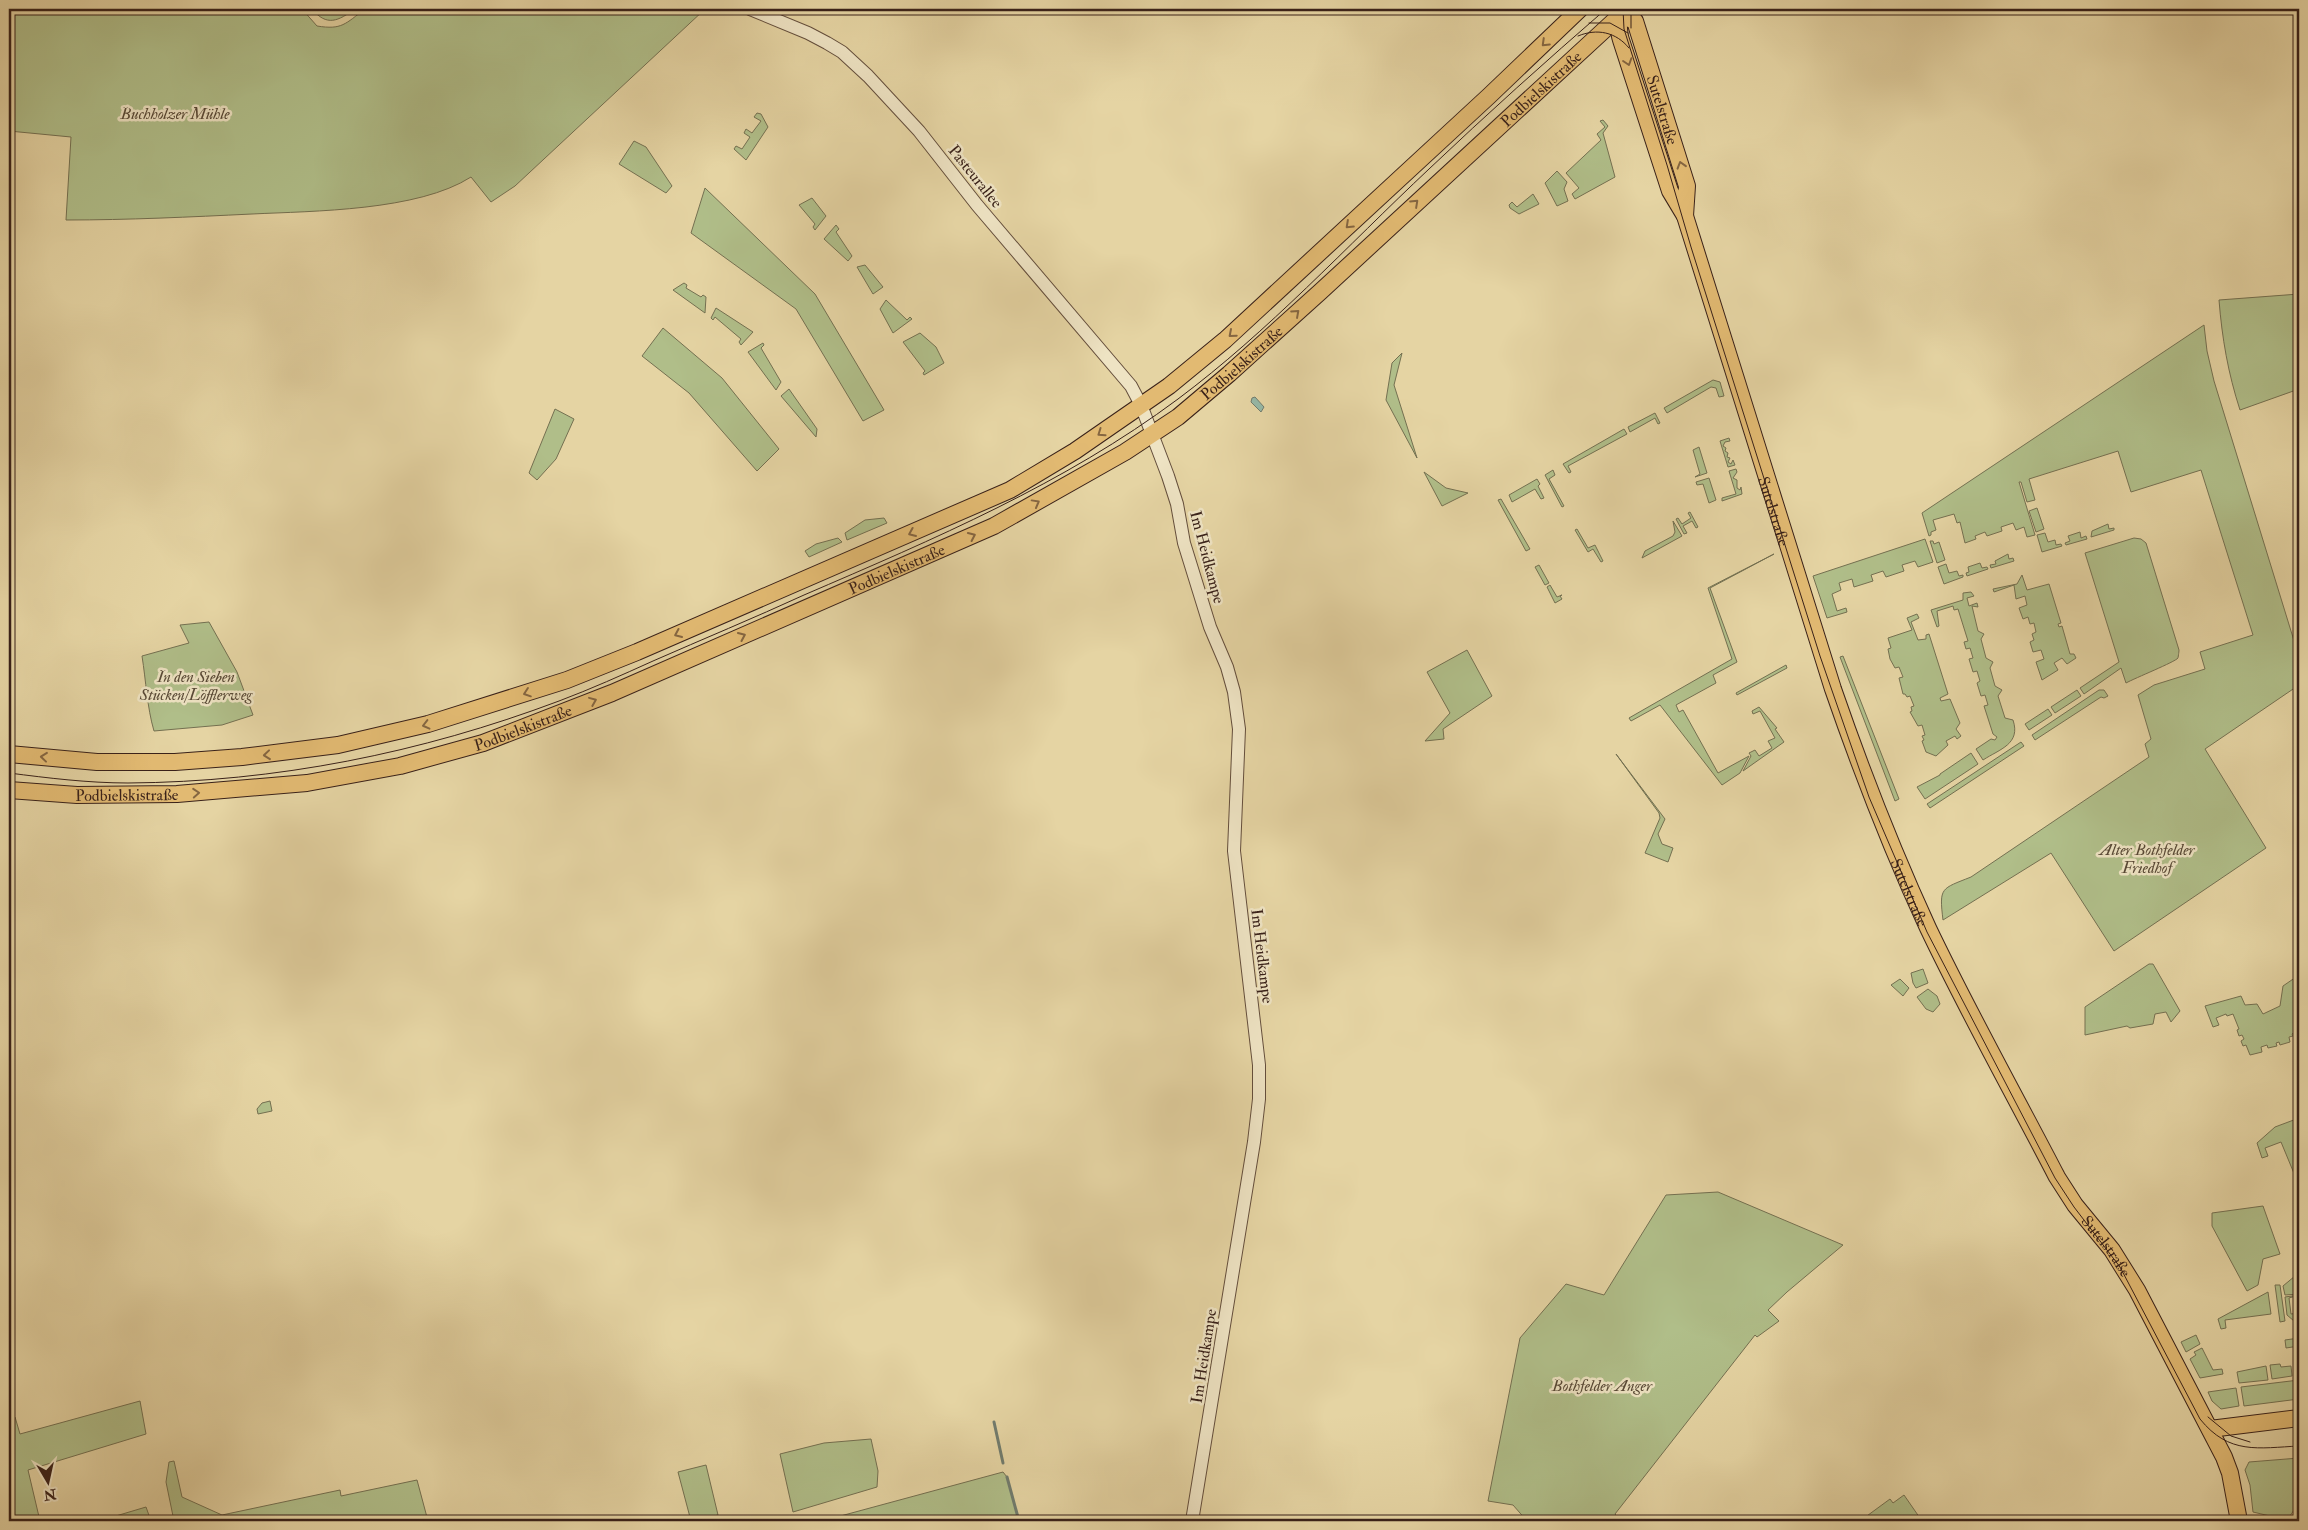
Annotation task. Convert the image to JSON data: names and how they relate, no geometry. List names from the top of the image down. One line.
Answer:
{"streets":{"main road":["Podbielskistraße","Sutelstraße"],"street":["Pasteurallee","Im Heidkampe"]},"crossings":[["Podbielskistraße","Sutelstraße"],["Podbielskistraße","Pasteurallee"],["Podbielskistraße","Im Heidkampe"],["Pasteurallee","Im Heidkampe"]],"parks":["Buchholzer Mühle","In den Sieben Stücken/Löfflerweg","Alter Bothfelder Friedhof","Bothfelder Anger"],"north":"bottom"}
